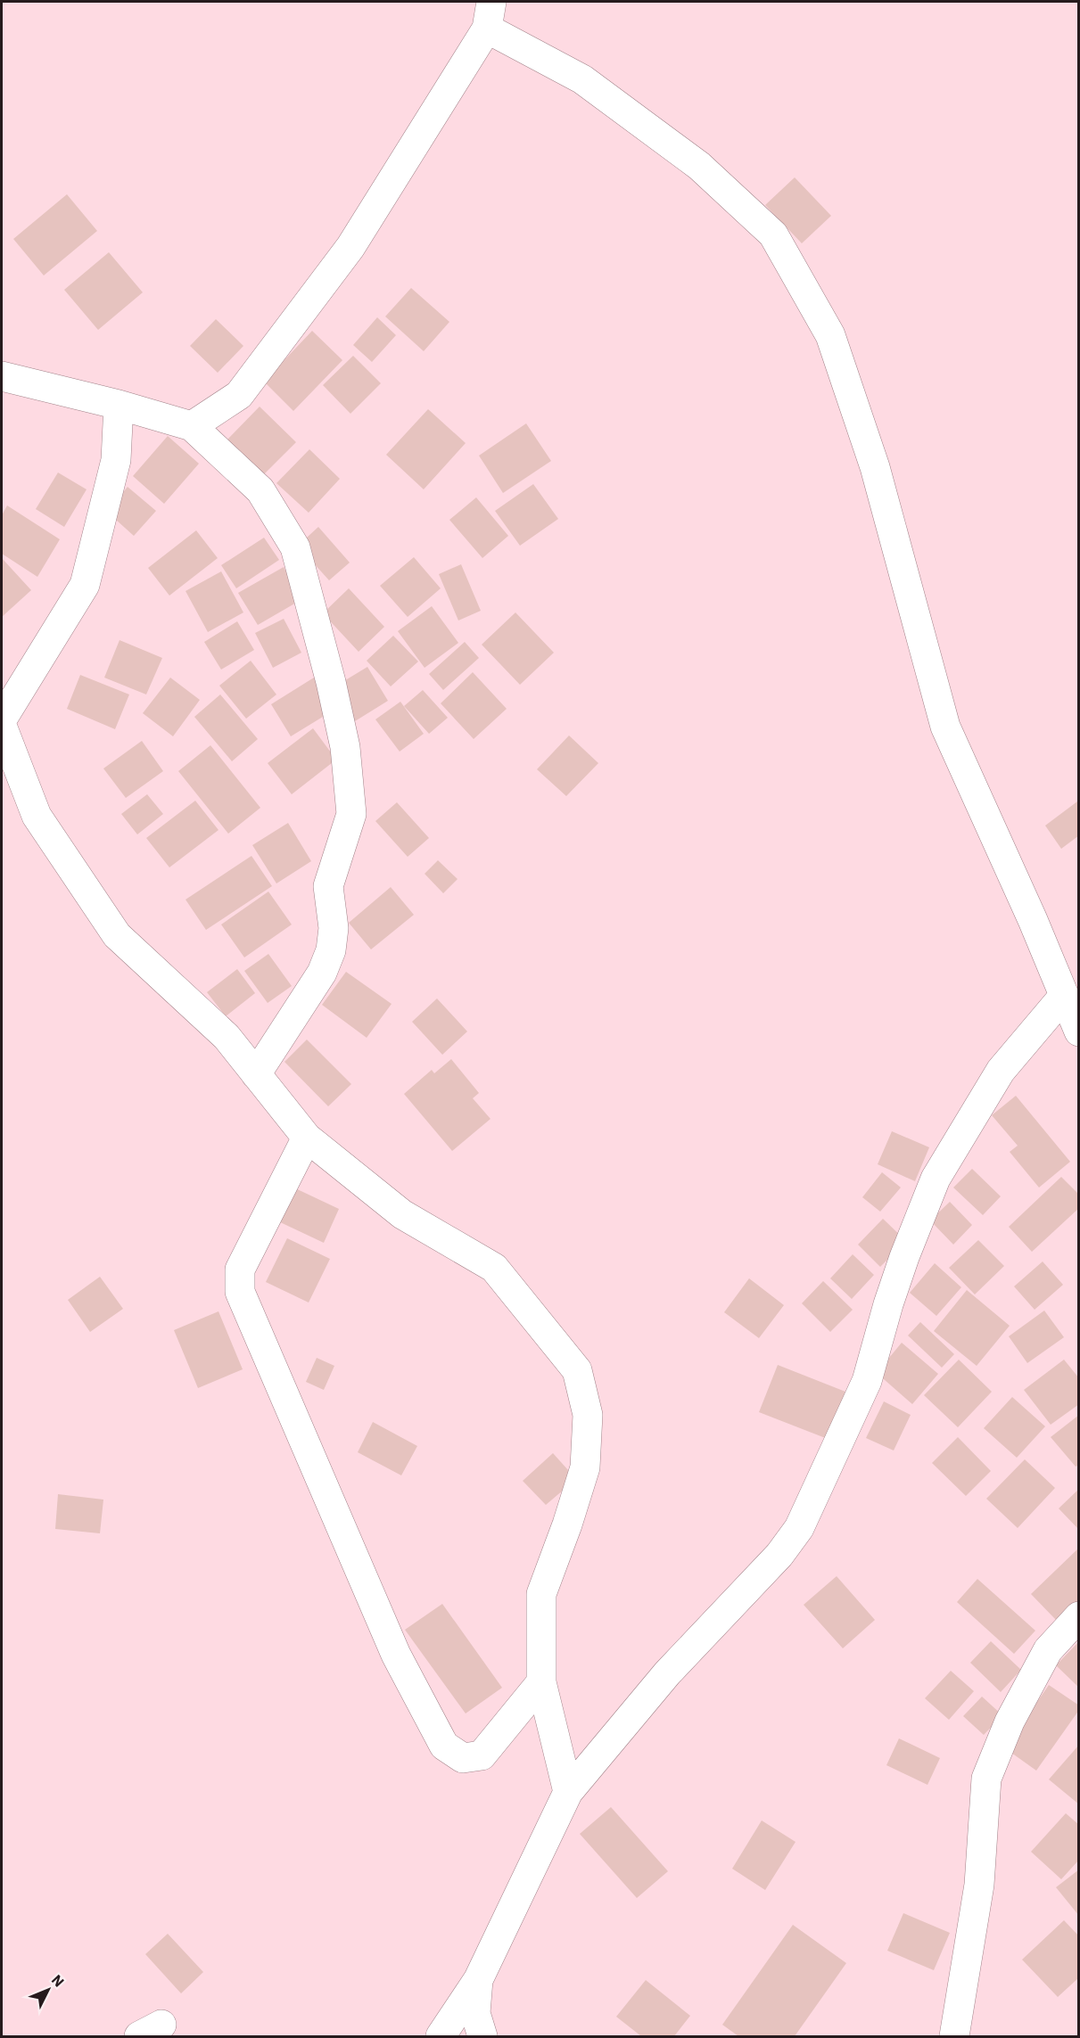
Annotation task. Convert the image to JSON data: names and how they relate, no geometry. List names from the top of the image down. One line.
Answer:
{"north":"top right"}
